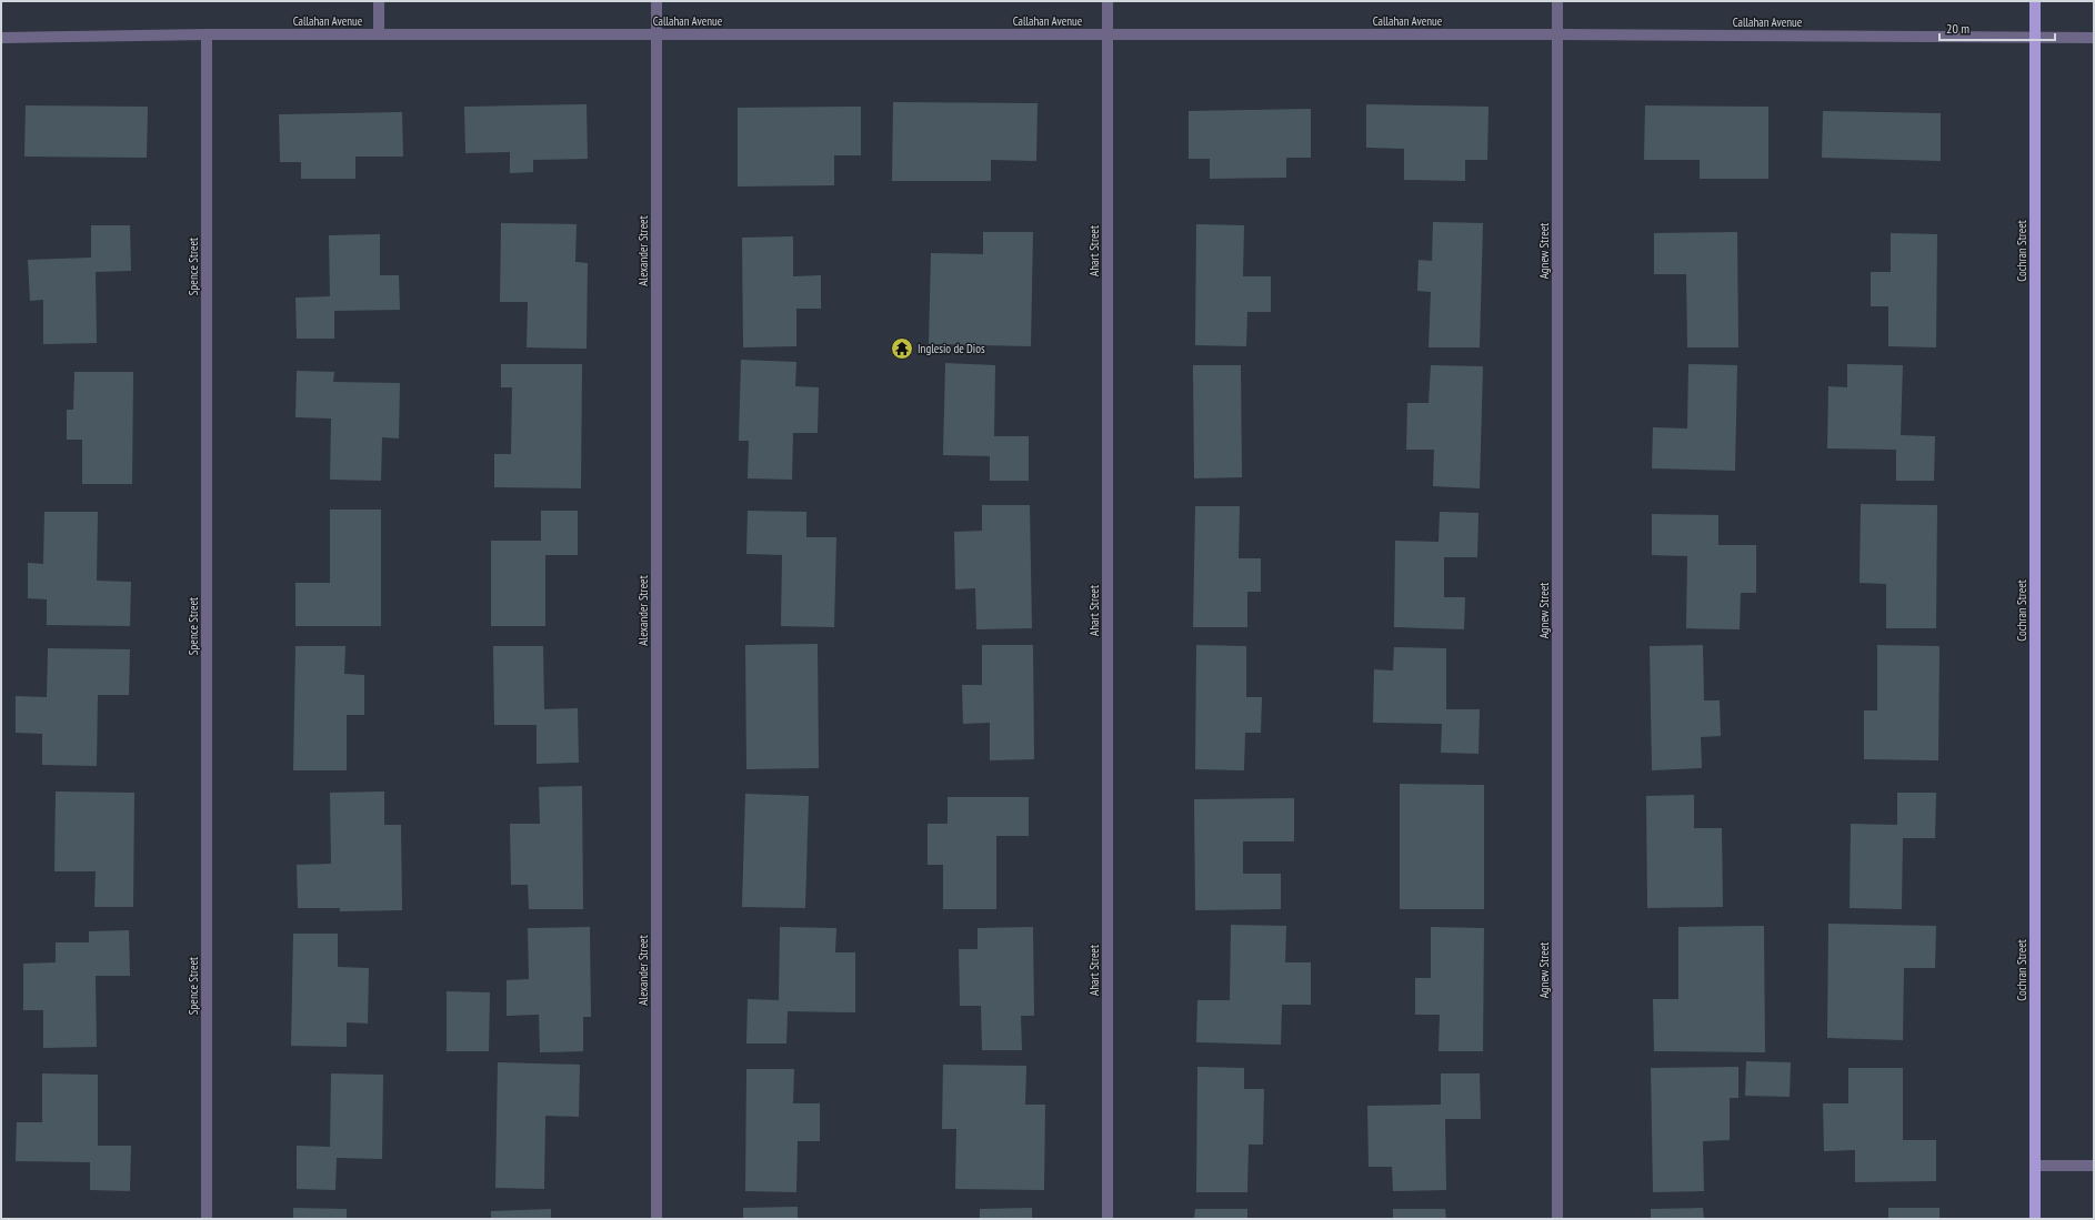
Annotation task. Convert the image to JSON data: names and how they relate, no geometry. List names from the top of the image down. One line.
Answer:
{"streets":{"main road":["Cochran Street"],"street":["Callahan Avenue","Alexander Street","Ahart Street","Agnew Street","Spence Street"]},"crossings":[["Callahan Avenue","Alexander Street"],["Callahan Avenue","Ahart Street"],["Callahan Avenue","Agnew Street"],["Callahan Avenue","Cochran Street"],["Callahan Avenue","Spence Street"]],"places":{"temple":["Inglesio de Dios"]},"scale_bar":"20 m"}
